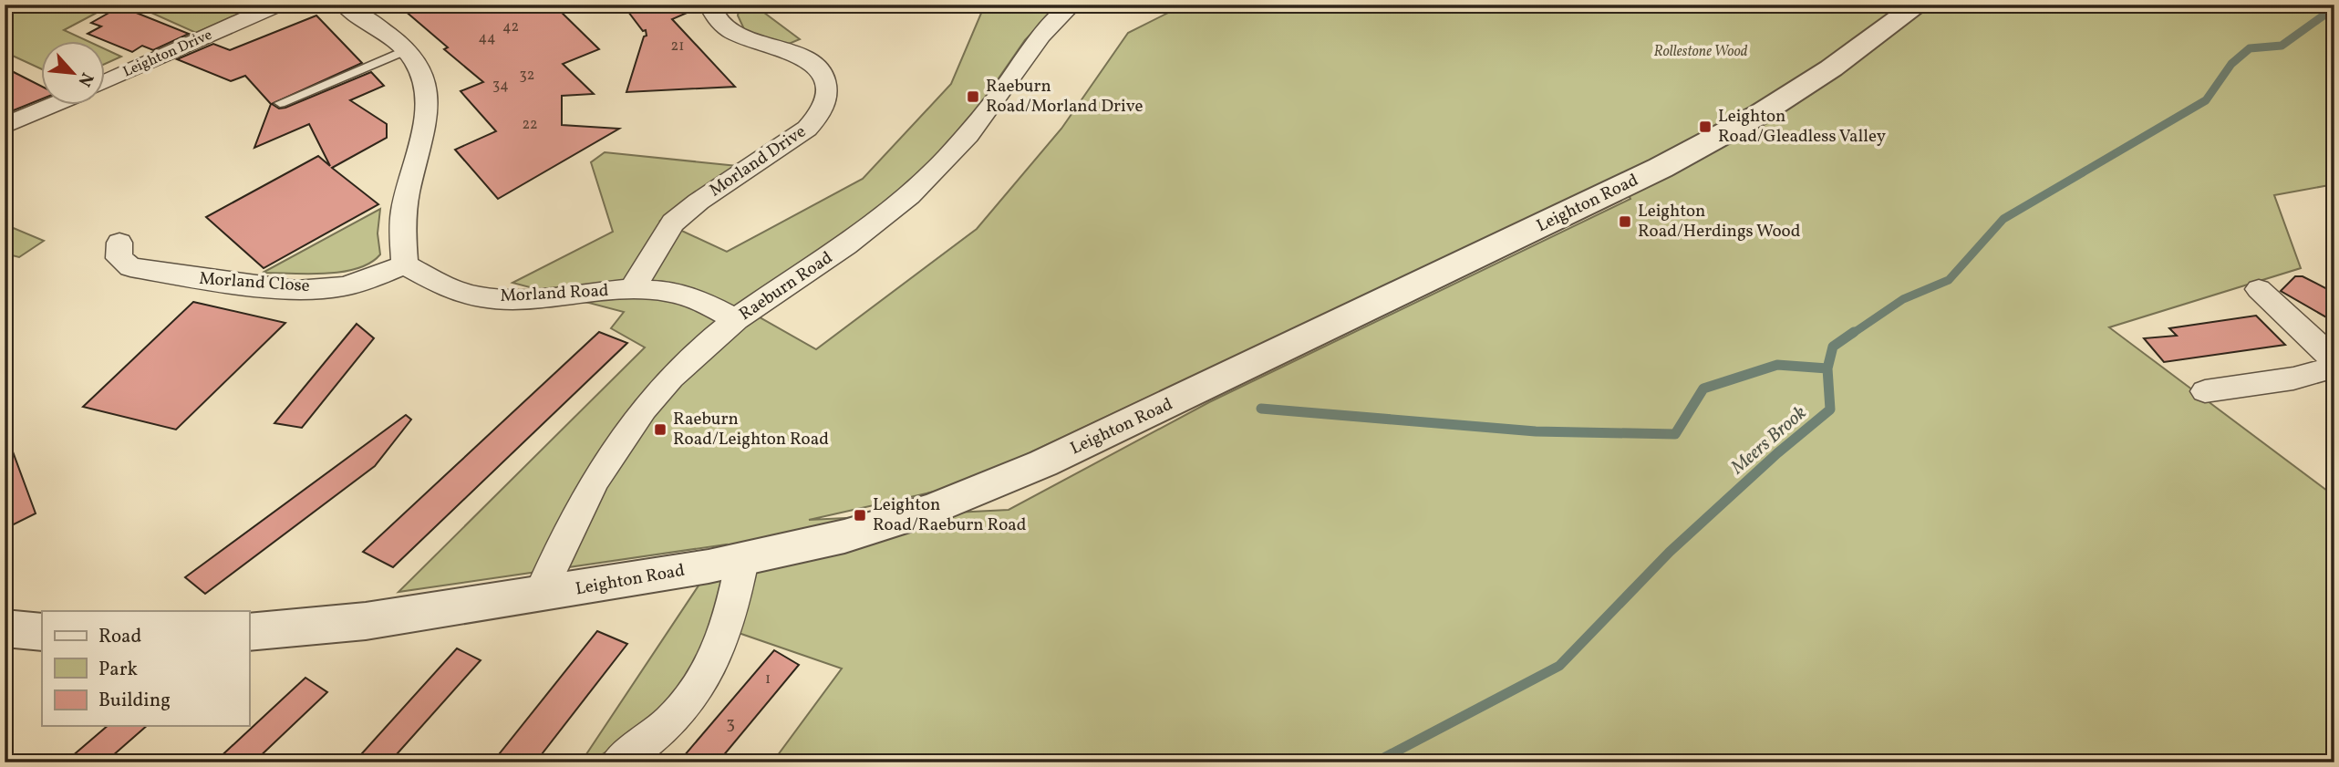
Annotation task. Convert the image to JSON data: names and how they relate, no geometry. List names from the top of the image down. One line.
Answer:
{"streets":{"street":["Leighton Drive","Morland Drive","Leighton Road","Morland Close","Raeburn Road","Morland Road"]},"crossings":[["Morland Drive","Morland Road"],["Leighton Road","Raeburn Road"],["Morland Close","Morland Road"],["Raeburn Road","Morland Road"]],"water":["Meers Brook"],"parks":["Rollestone Wood"],"places":{"transit":["Raeburn Road/Morland Drive","Leighton Road/Gleadless Valley","Leighton Road/Herdings Wood","Raeburn Road/Leighton Road","Leighton Road/Raeburn Road"]},"house_numbers":["42","44","21","32","34","22","1","3"],"legend":["Road","Park","Building"],"north":"bottom right"}
